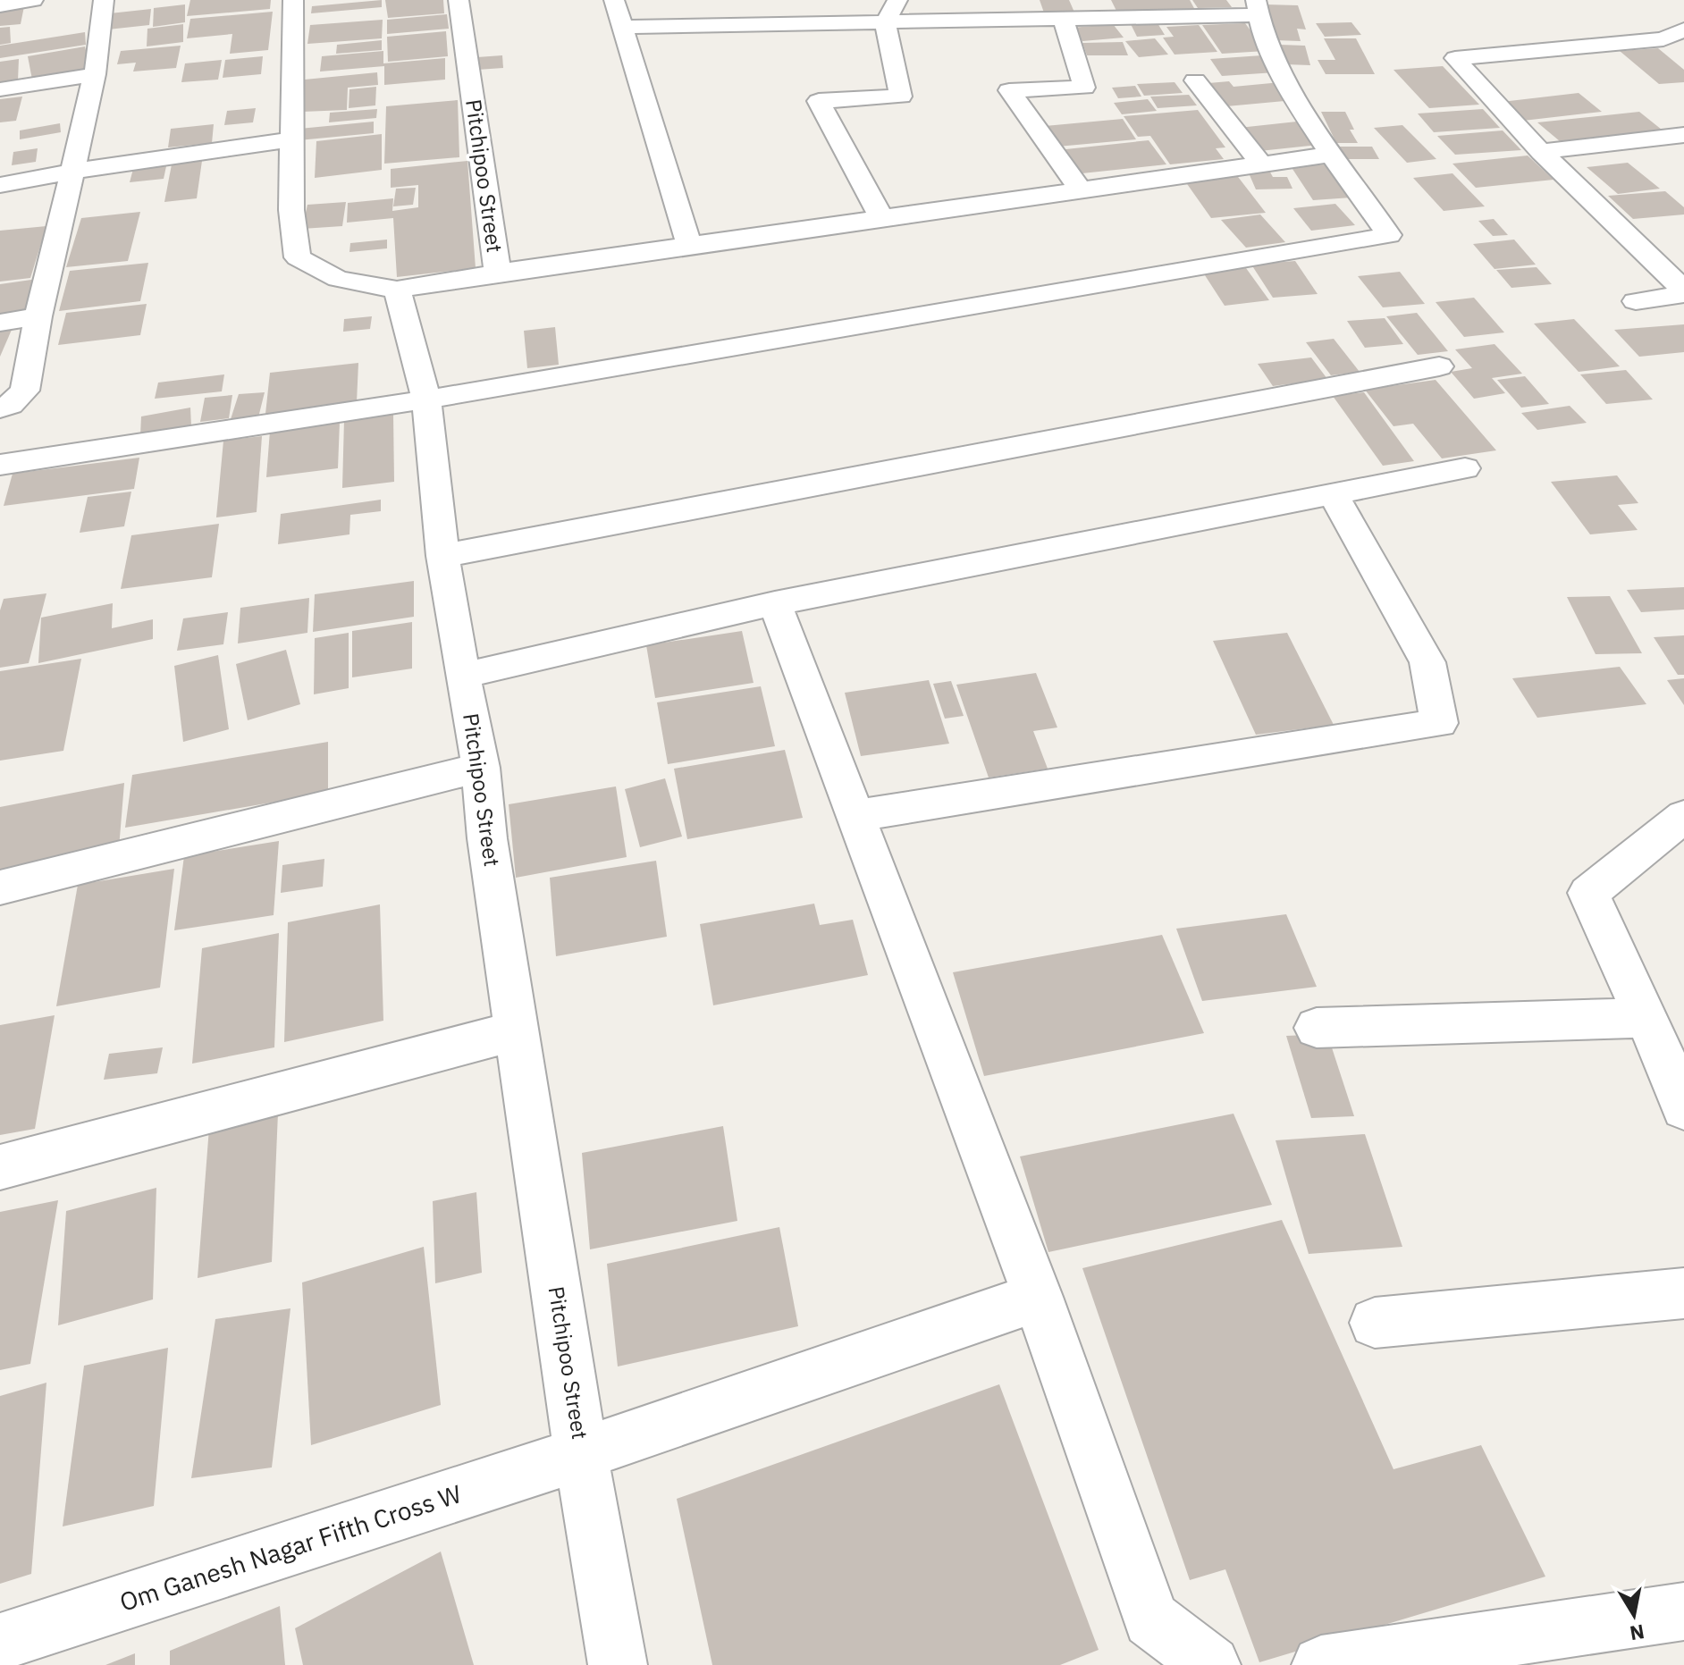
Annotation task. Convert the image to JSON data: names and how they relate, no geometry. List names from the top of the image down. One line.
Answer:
{"streets":{"street":["Pitchipoo Street","Om Ganesh Nagar Fifth Cross W"]},"crossings":[["Pitchipoo Street","Om Ganesh Nagar Fifth Cross W"]],"north":"bottom"}
